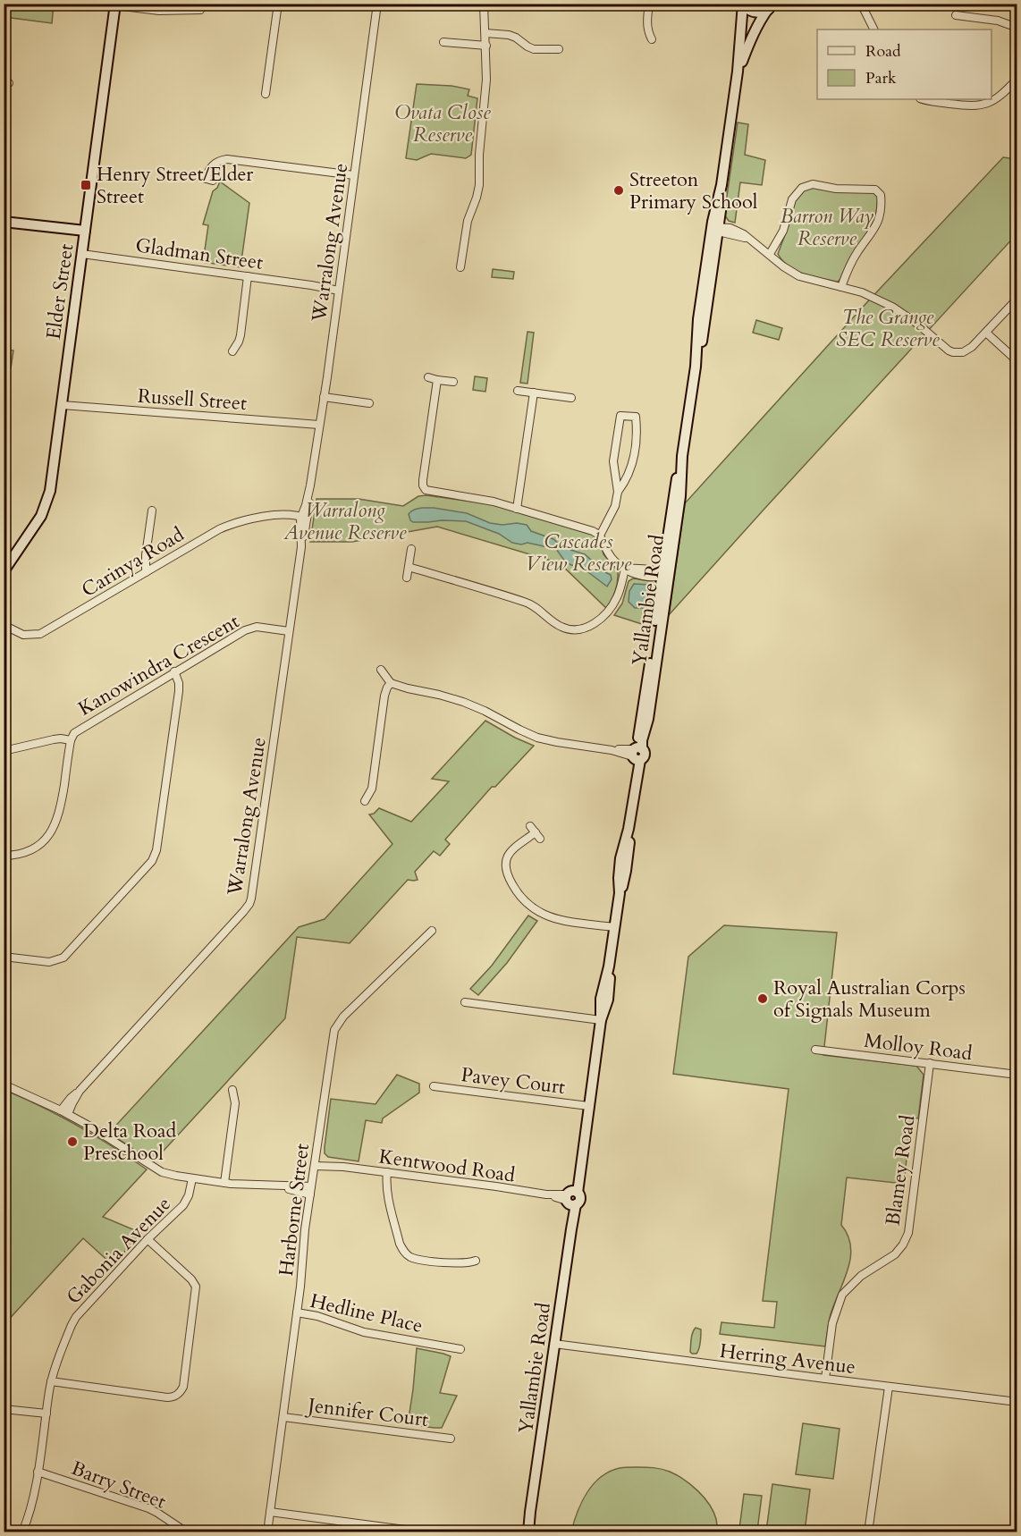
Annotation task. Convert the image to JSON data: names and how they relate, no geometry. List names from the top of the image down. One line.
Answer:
{"streets":{"street":["Warralong Avenue","Gladman Street","Elder Street","Russell Street","Carinya Road","Yallambie Road","Kanowindra Crescent","Molloy Road","Pavey Court","Kentwood Road","Blamey Road","Harborne Street","Gabonia Avenue","Hedline Place","Herring Avenue","Jennifer Court","Barry Street"]},"crossings":[["Warralong Avenue","Gladman Street"],["Warralong Avenue","Russell Street"],["Warralong Avenue","Carinya Road"],["Warralong Avenue","Kanowindra Crescent"],["Gladman Street","Elder Street"],["Elder Street","Russell Street"],["Yallambie Road","Pavey Court"],["Yallambie Road","Kentwood Road"],["Yallambie Road","Herring Avenue"],["Molloy Road","Blamey Road"],["Kentwood Road","Harborne Street"],["Blamey Road","Herring Avenue"],["Harborne Street","Hedline Place"],["Harborne Street","Jennifer Court"],["Gabonia Avenue","Barry Street"]],"parks":["Ovata Close Reserve","Barron Way Reserve","The Grange SEC Reserve","Warralong Avenue Reserve","Cascades View Reserve"],"places":{"transit":["Henry Street/Elder Street"],"other":["Streeton Primary School","Royal Australian Corps of Signals Museum","Delta Road Preschool"]},"legend":["Road","Park"]}
